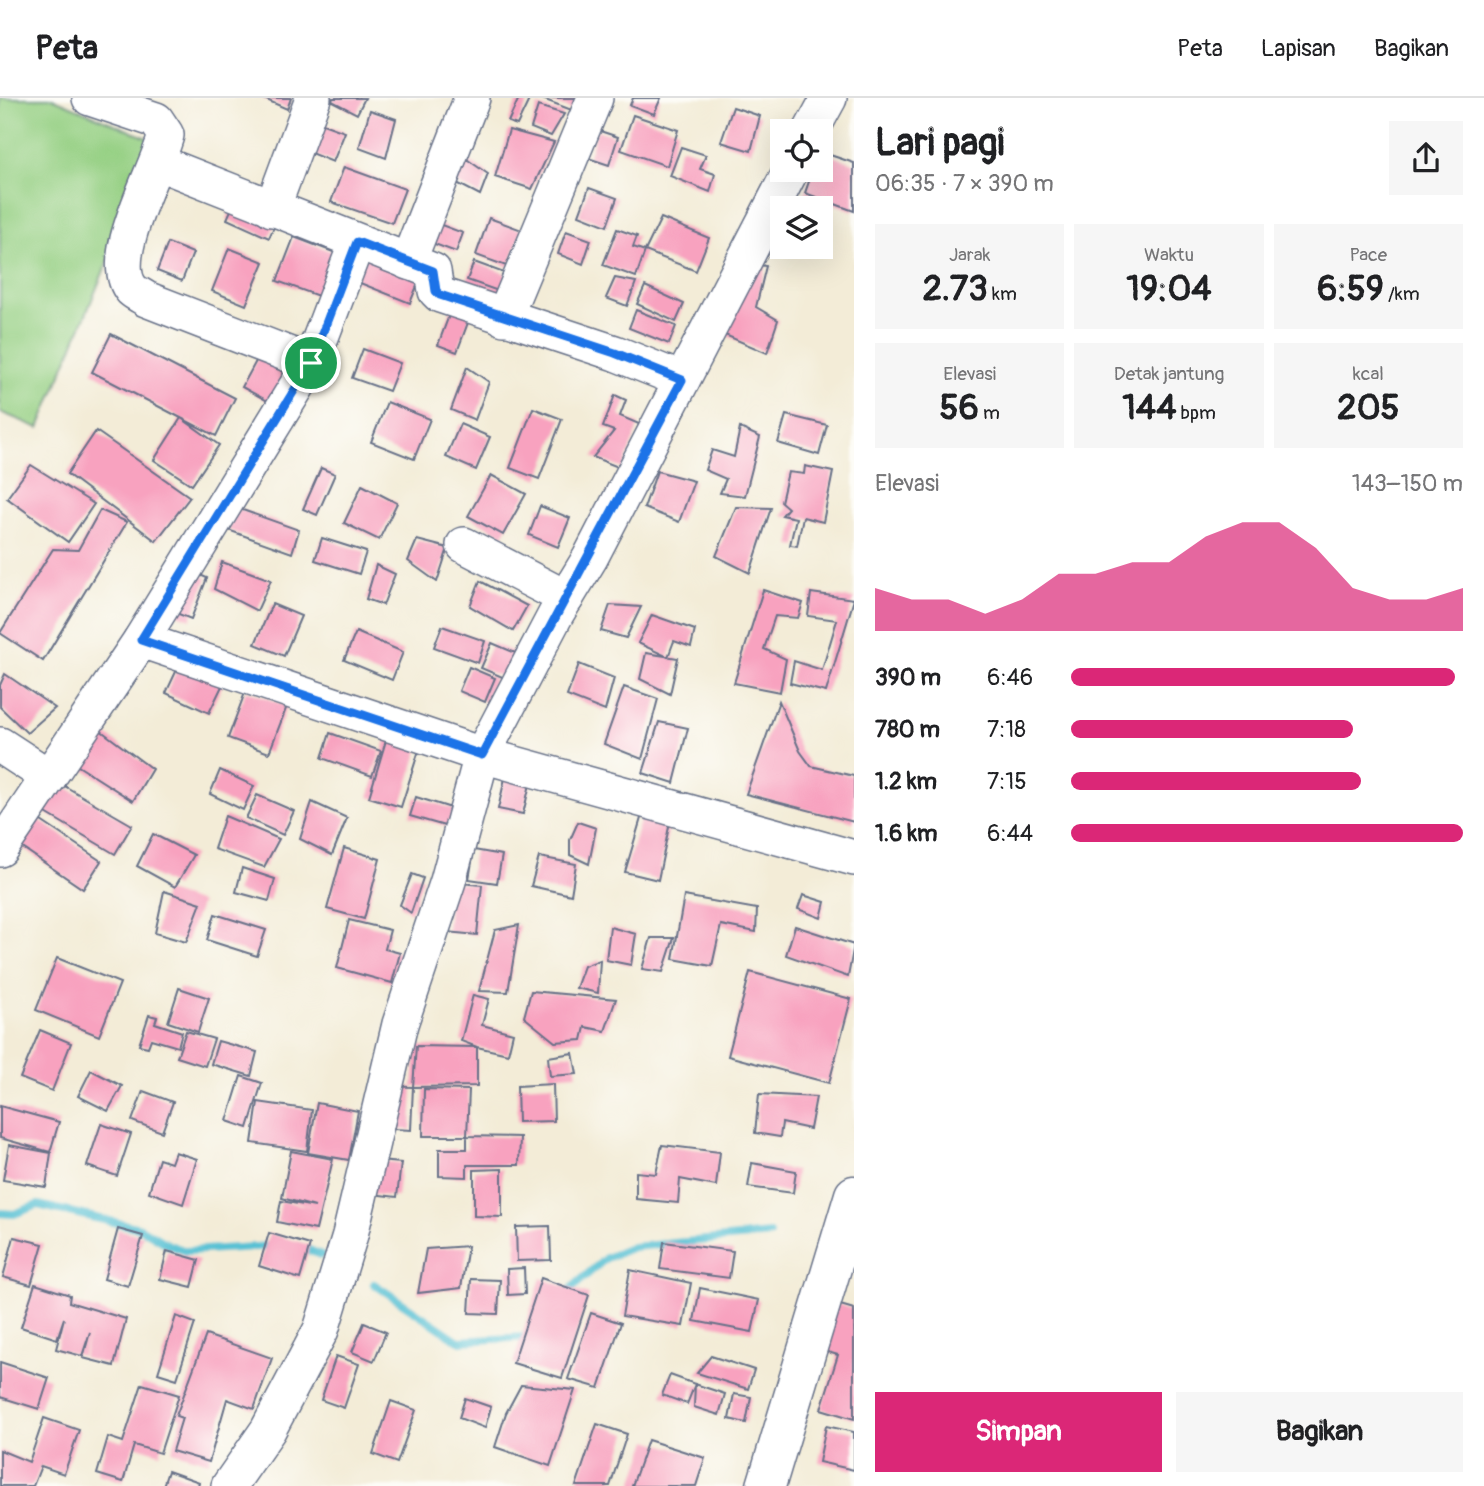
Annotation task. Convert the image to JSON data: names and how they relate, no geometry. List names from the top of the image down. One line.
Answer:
{"page":{"header":"Peta","nav":["Peta","Lapisan","Bagikan"],"heading":["Lari pagi","06:35 · 7 × 390 m"],"stats":[["Jarak","2.73 km"],["Waktu","19:04"],["Pace","6:59 /km"],["Elevasi","56 m"],["Detak jantung","144 bpm"],["kcal","205"]],"chart":["Elevasi","143–150 m"],"list":[{"name":"390 m","note":"6:46"},{"name":"780 m","note":"7:18"},{"name":"1.2 km","note":"7:15"},{"name":"1.6 km","note":"6:44"}],"buttons":["Simpan","Bagikan"]}}
